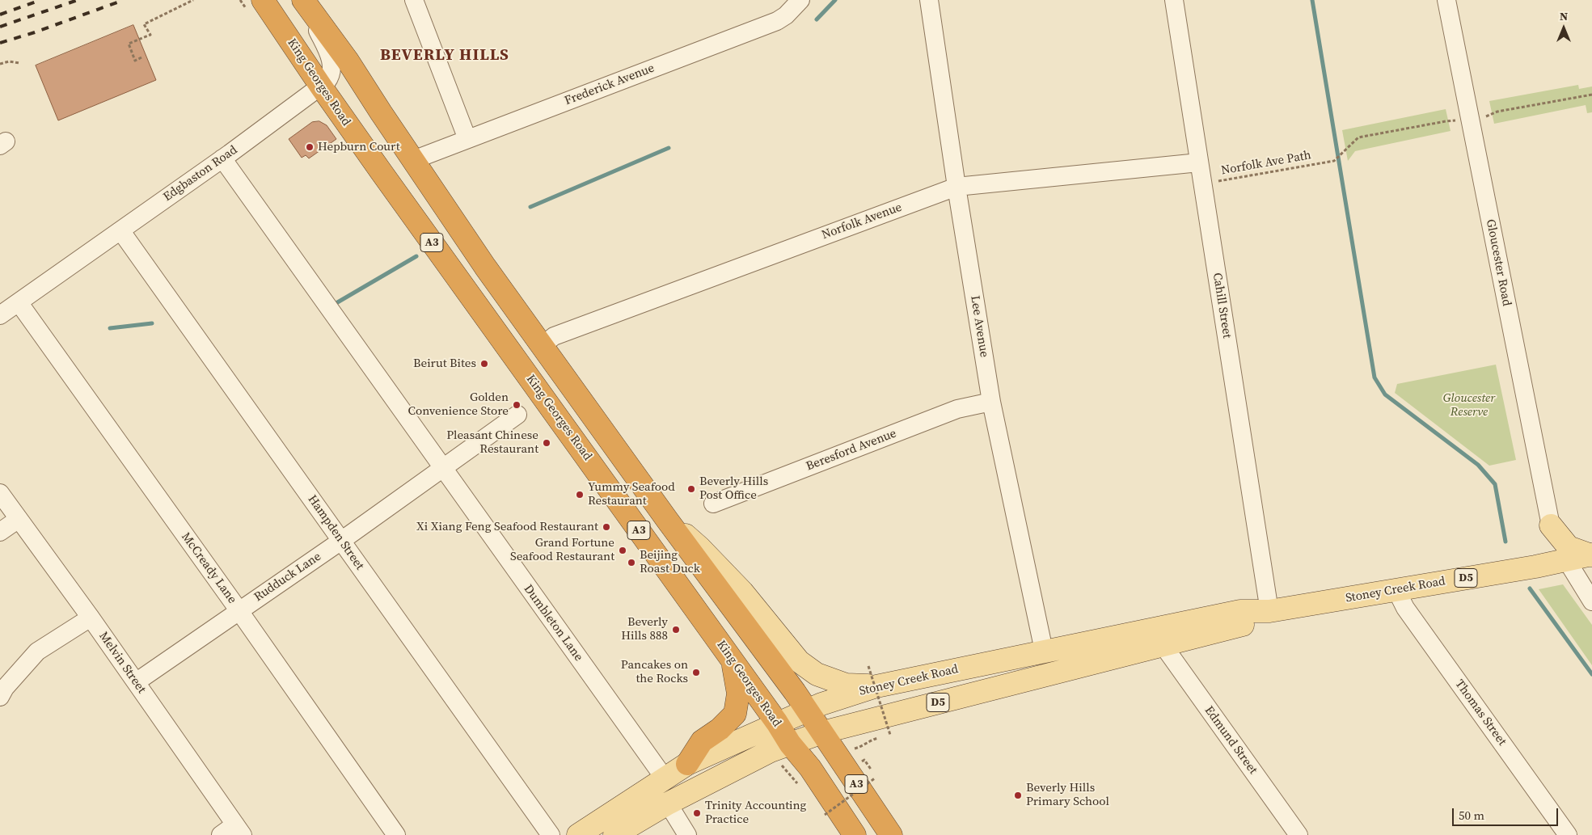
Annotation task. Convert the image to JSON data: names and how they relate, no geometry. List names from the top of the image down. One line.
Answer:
{"streets":{"highway":["King Georges Road","A3"],"main road":["D5","Stoney Creek Road"],"street":["Frederick Avenue","Edgbaston Road","Norfolk Avenue","Gloucester Road","Cahill Street","Lee Avenue","Beresford Avenue","Hampden Street","McCready Lane","Rudduck Lane","Dumbleton Lane","Melvin Street","Thomas Street","Edmund Street"],"path":["Norfolk Ave Path"]},"crossings":[["King Georges Road","Edgbaston Road"],["King Georges Road","Stoney Creek Road"],["Frederick Avenue","A3"],["Norfolk Ave Path","Norfolk Avenue"],["Norfolk Ave Path","Cahill Street"],["Edgbaston Road","A3"],["Edgbaston Road","Hampden Street"],["Edgbaston Road","McCready Lane"],["Edgbaston Road","Dumbleton Lane"],["Norfolk Avenue","A3"],["Norfolk Avenue","Cahill Street"],["Norfolk Avenue","Lee Avenue"],["A3","Stoney Creek Road"],["Cahill Street","Stoney Creek Road"],["Lee Avenue","Beresford Avenue"],["Lee Avenue","Stoney Creek Road"],["Hampden Street","Rudduck Lane"],["McCready Lane","Rudduck Lane"],["Rudduck Lane","Dumbleton Lane"],["Rudduck Lane","Melvin Street"],["Stoney Creek Road","Dumbleton Lane"],["Stoney Creek Road","Thomas Street"],["Stoney Creek Road","Edmund Street"]],"districts":["BEVERLY HILLS"],"parks":["Gloucester Reserve"],"places":["Hepburn Court","Beirut Bites","Golden Convenience Store","Pleasant Chinese Restaurant","Beverly Hills Post Office","Yummy Seafood Restaurant","Xi Xiang Feng Seafood Restaurant","Grand Fortune Seafood Restaurant","Beijing Roast Duck","Beverly Hills 888","Pancakes on the Rocks","Beverly Hills Primary School","Trinity Accounting Practice"],"scale_bar":"50 m","north":"top"}
